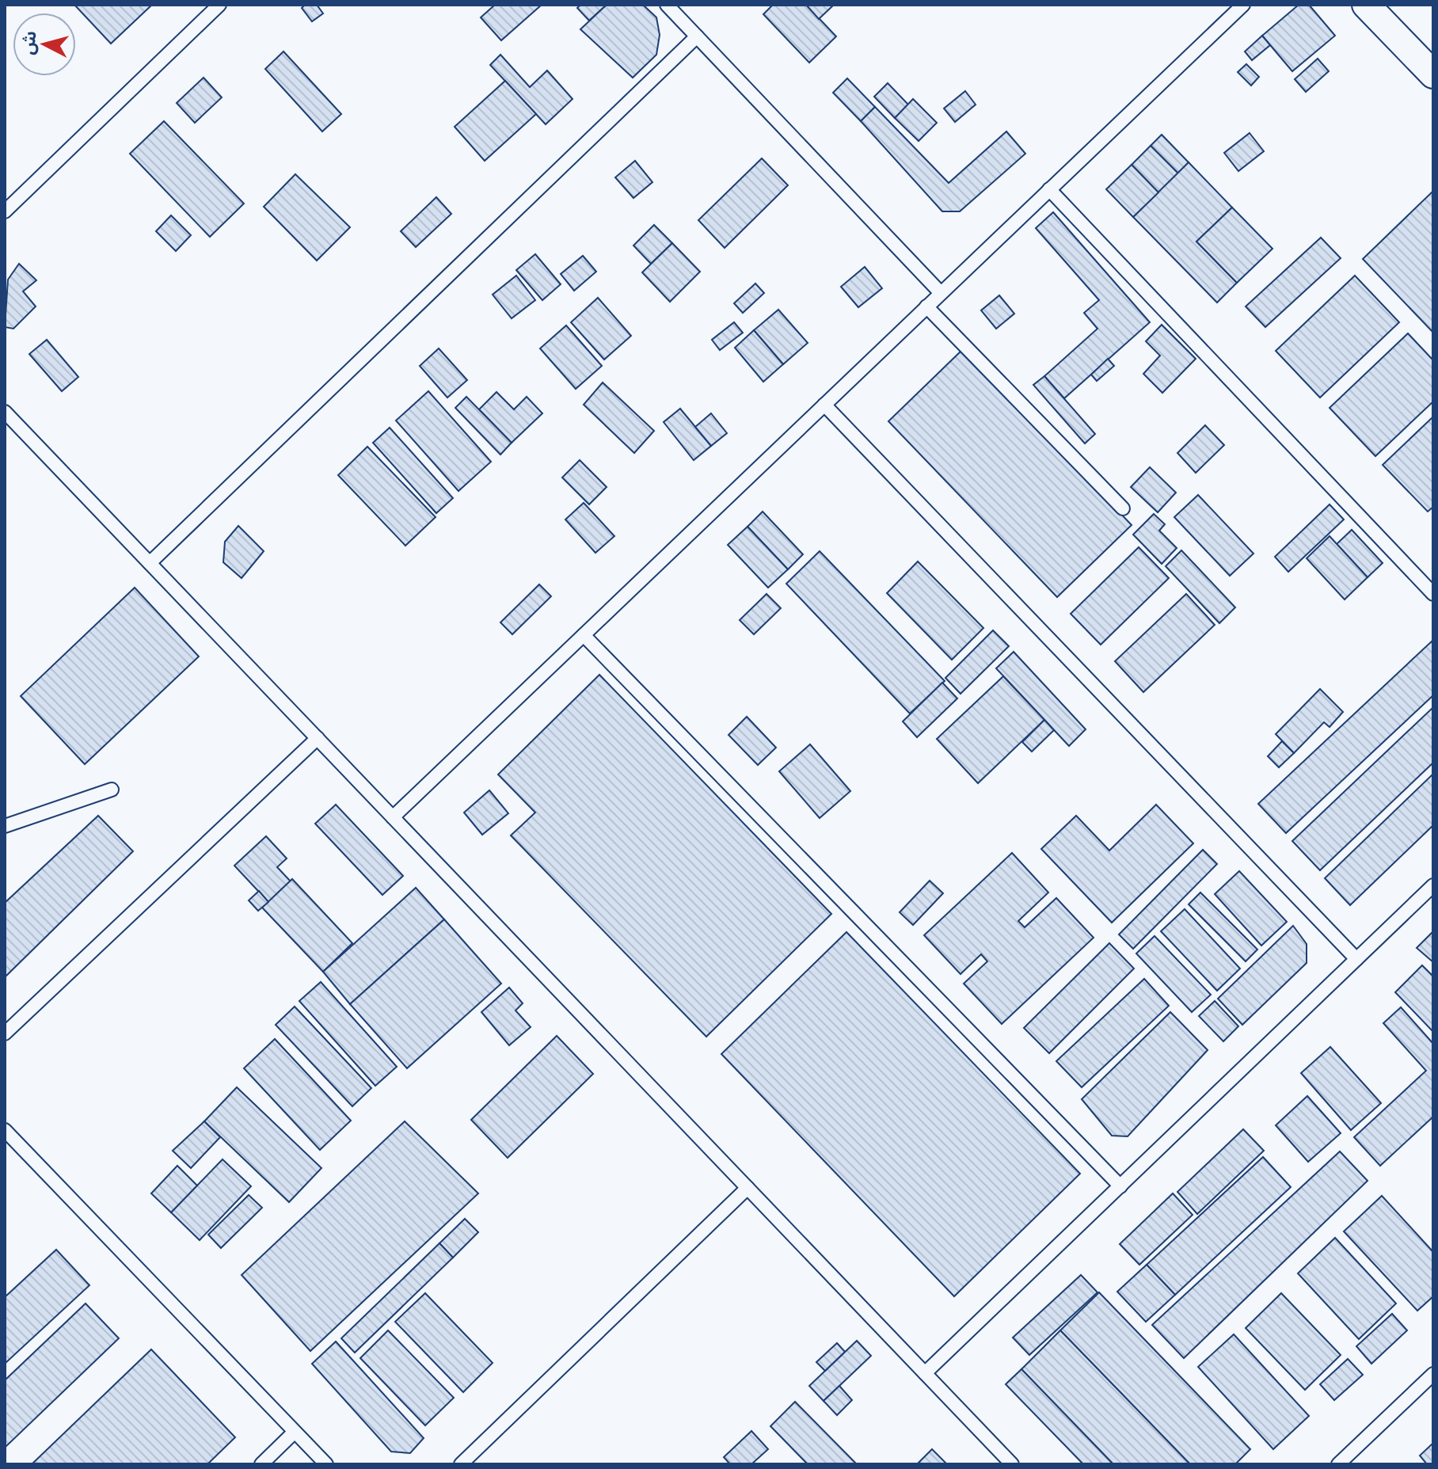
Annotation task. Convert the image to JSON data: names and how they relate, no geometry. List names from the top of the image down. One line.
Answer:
{"north":"left"}
